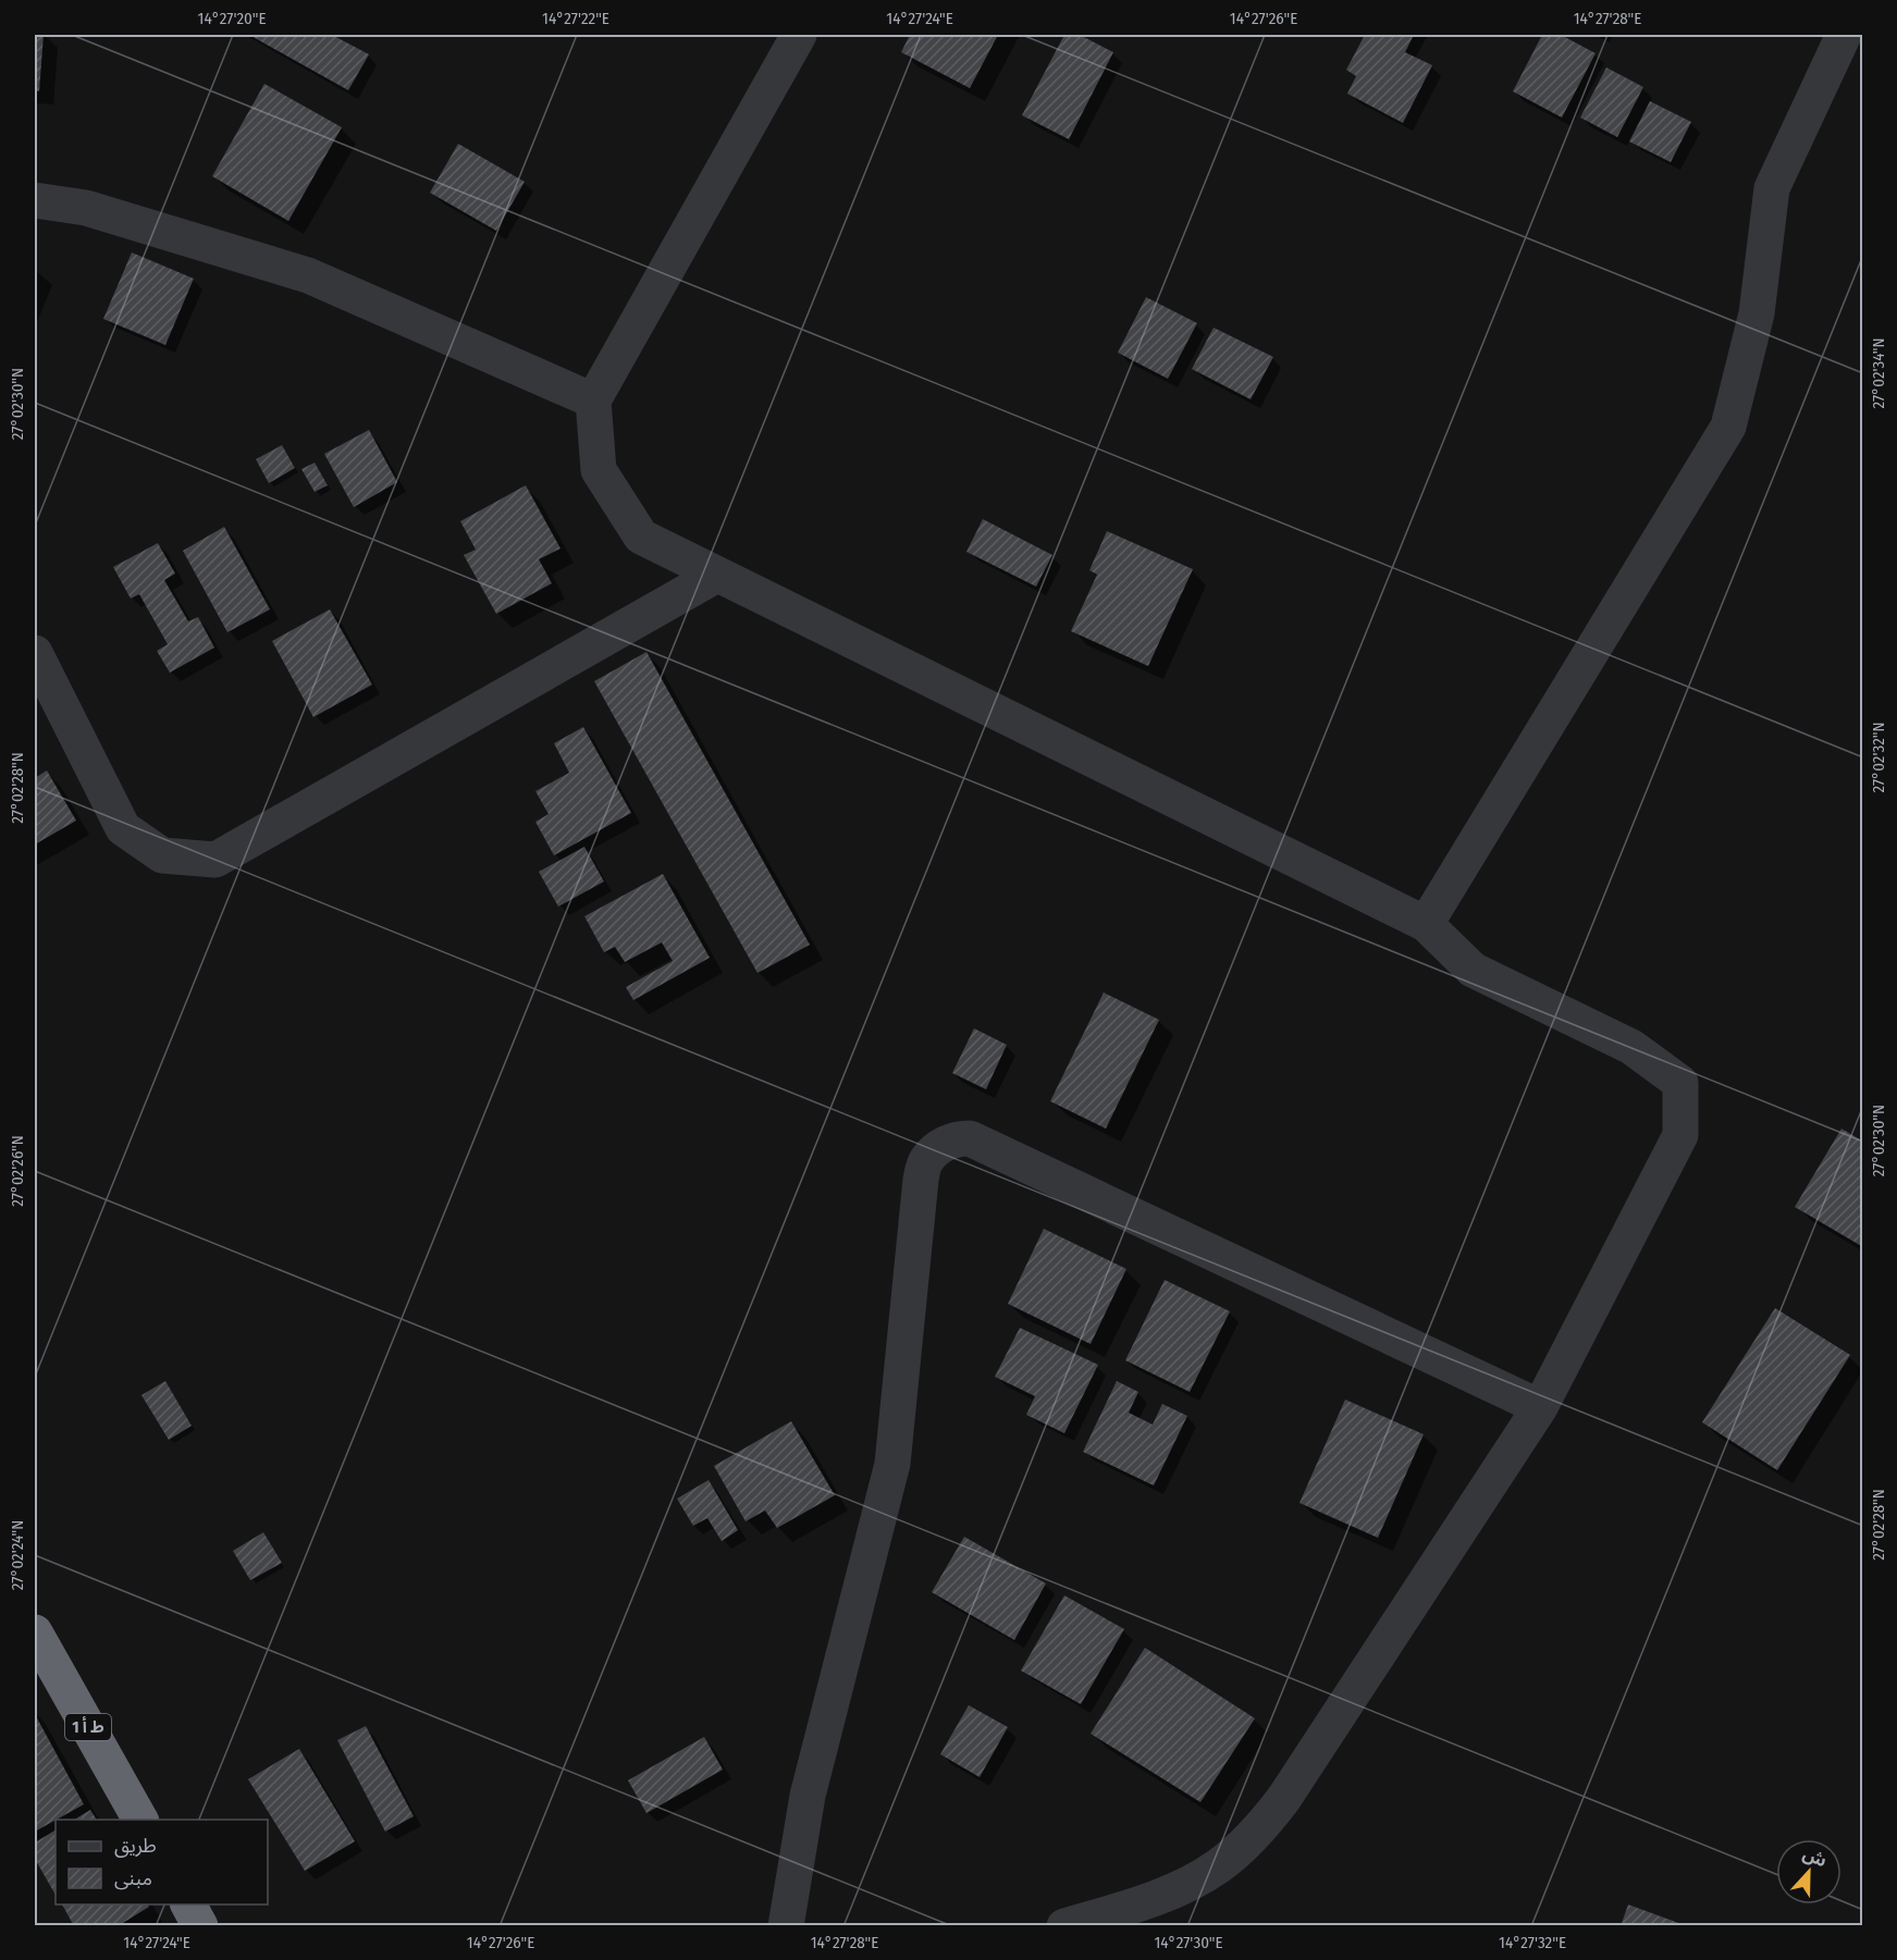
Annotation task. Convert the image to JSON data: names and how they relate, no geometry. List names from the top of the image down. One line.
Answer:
{"streets":{"highway":["ط أ 1"]},"legend":["طريق","مبنى"],"north":"top","coordinates":["14°27'20\"E","14°27'22\"E","14°27'24\"E","14°27'26\"E","14°27'28\"E","27°02'34\"N","27°02'30\"N","27°02'32\"N","27°02'28\"N","27°02'26\"N","27°02'24\"N","14°27'30\"E","14°27'32\"E"]}
